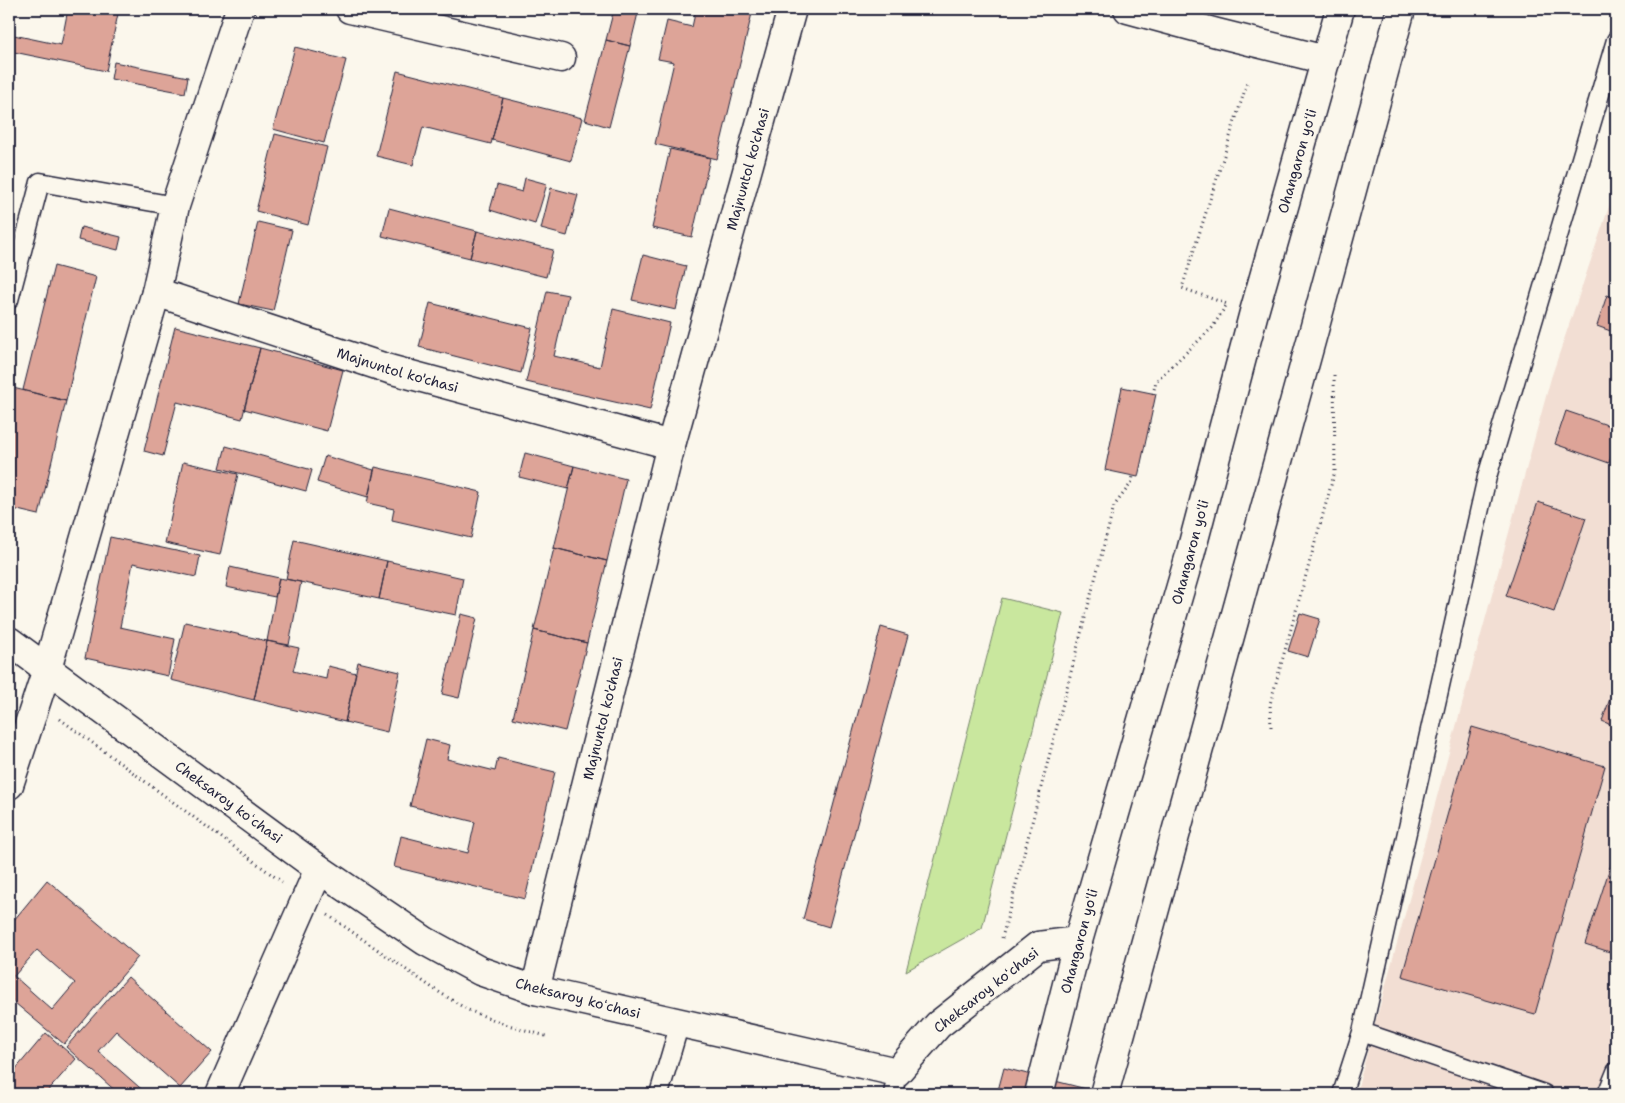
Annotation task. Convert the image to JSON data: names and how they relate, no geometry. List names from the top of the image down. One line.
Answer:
{"streets":{"main road":["Ohangaron yoʻli","Majnuntol ko'chasi","Cheksaroy koʻchasi"]},"crossings":[["Ohangaron yoʻli","Cheksaroy koʻchasi"],["Majnuntol ko'chasi","Cheksaroy koʻchasi"]]}
